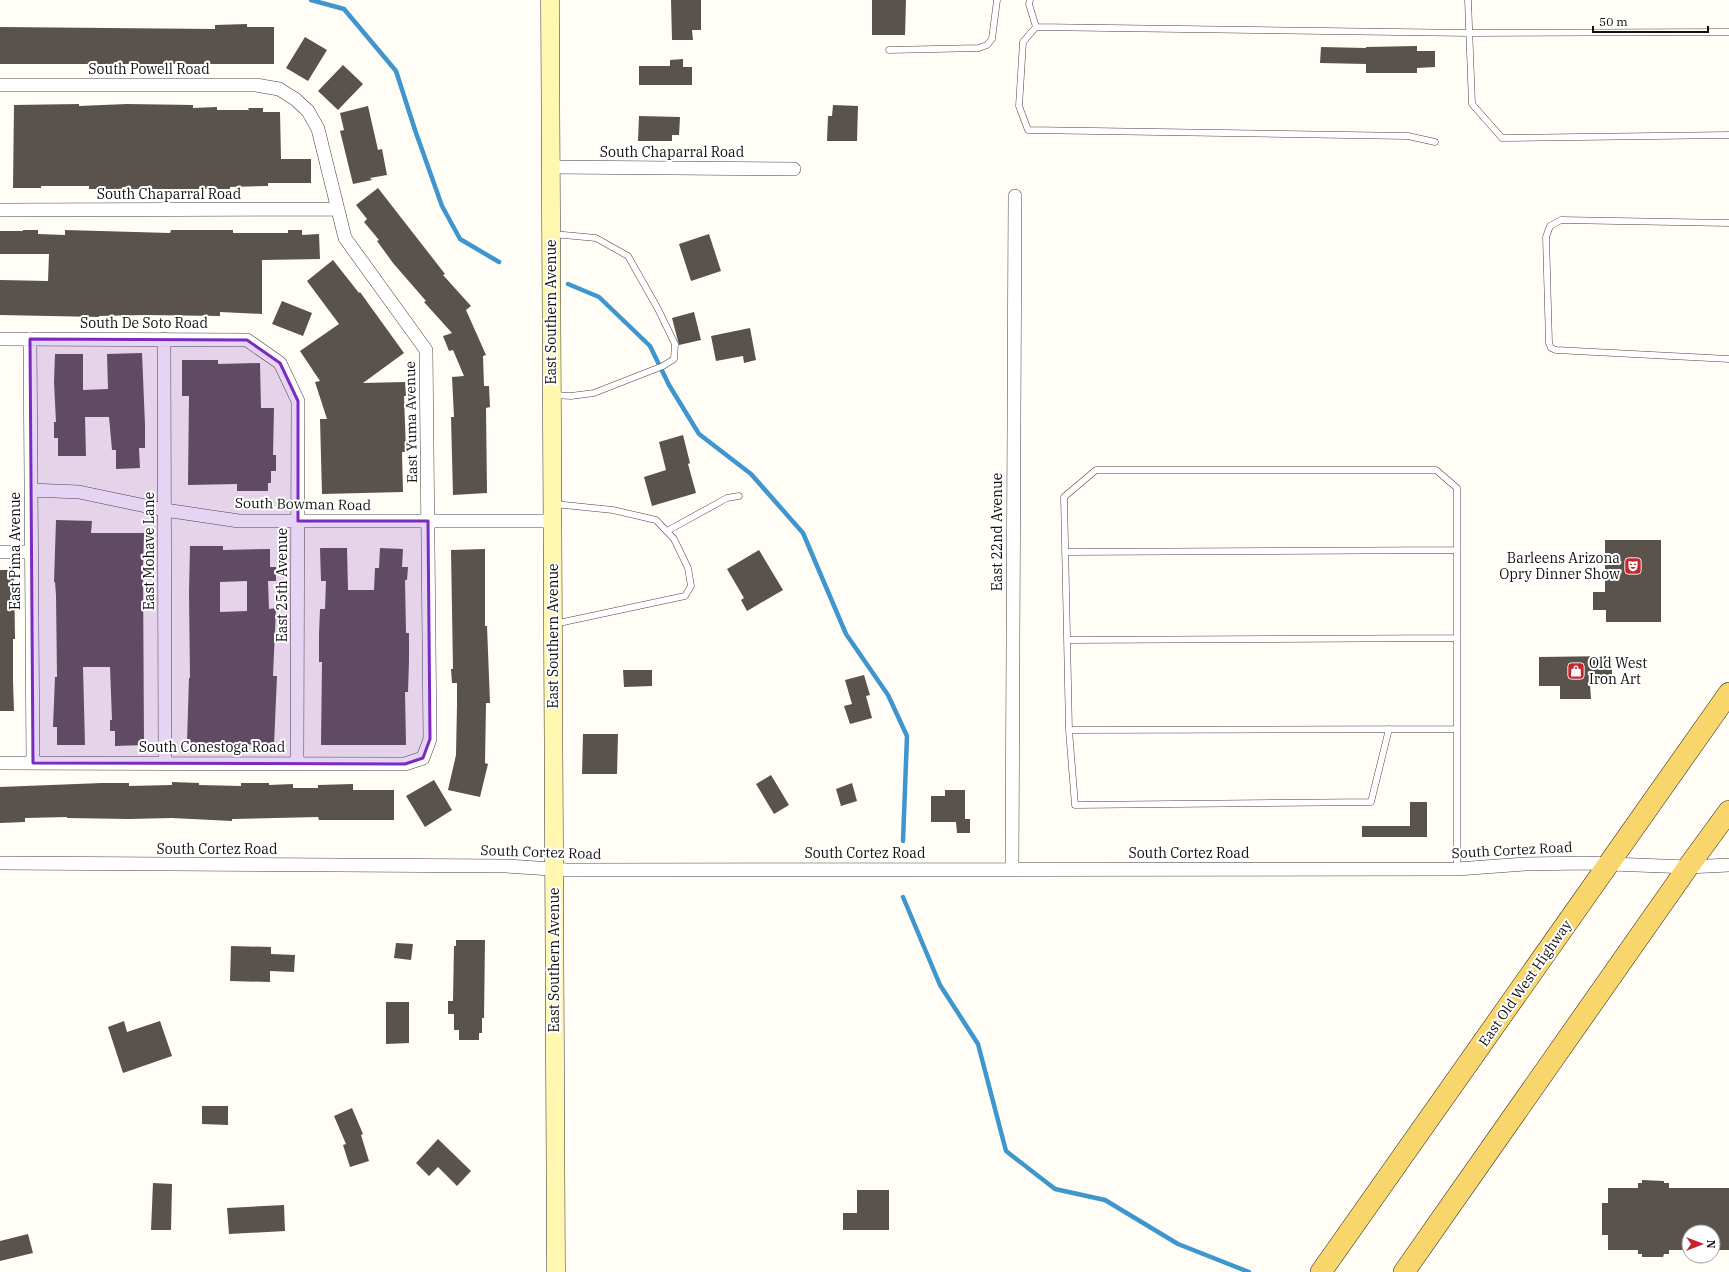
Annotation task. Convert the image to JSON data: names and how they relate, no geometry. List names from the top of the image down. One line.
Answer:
{"streets":{"main road":["East Old West Highway"],"street":["South Powell Road","South Chaparral Road","East Southern Avenue","South De Soto Road","East Yuma Avenue","South Bowman Road","East 22nd Avenue","East Pima Avenue","East Mohave Lane","East 25th Avenue","South Conestoga Road","South Cortez Road"]},"crossings":[["South Powell Road","East Yuma Avenue"],["South Chaparral Road","East Southern Avenue"],["South Chaparral Road","East Yuma Avenue"],["East Southern Avenue","South Bowman Road"],["East Southern Avenue","South Cortez Road"],["South De Soto Road","East Pima Avenue"],["South De Soto Road","East Mohave Lane"],["South De Soto Road","East 25th Avenue"],["East Yuma Avenue","South Bowman Road"],["East Yuma Avenue","South Conestoga Road"],["South Bowman Road","East Pima Avenue"],["South Bowman Road","East Mohave Lane"],["South Bowman Road","East 25th Avenue"],["East 22nd Avenue","South Cortez Road"],["East Pima Avenue","South Conestoga Road"],["East Mohave Lane","South Conestoga Road"],["East 25th Avenue","South Conestoga Road"],["South Cortez Road","East Old West Highway"]],"places":{"theatre":["Barleens Arizona Opry Dinner Show"],"shop":["Old West Iron Art"]},"scale_bar":"50 m","north":"right"}
